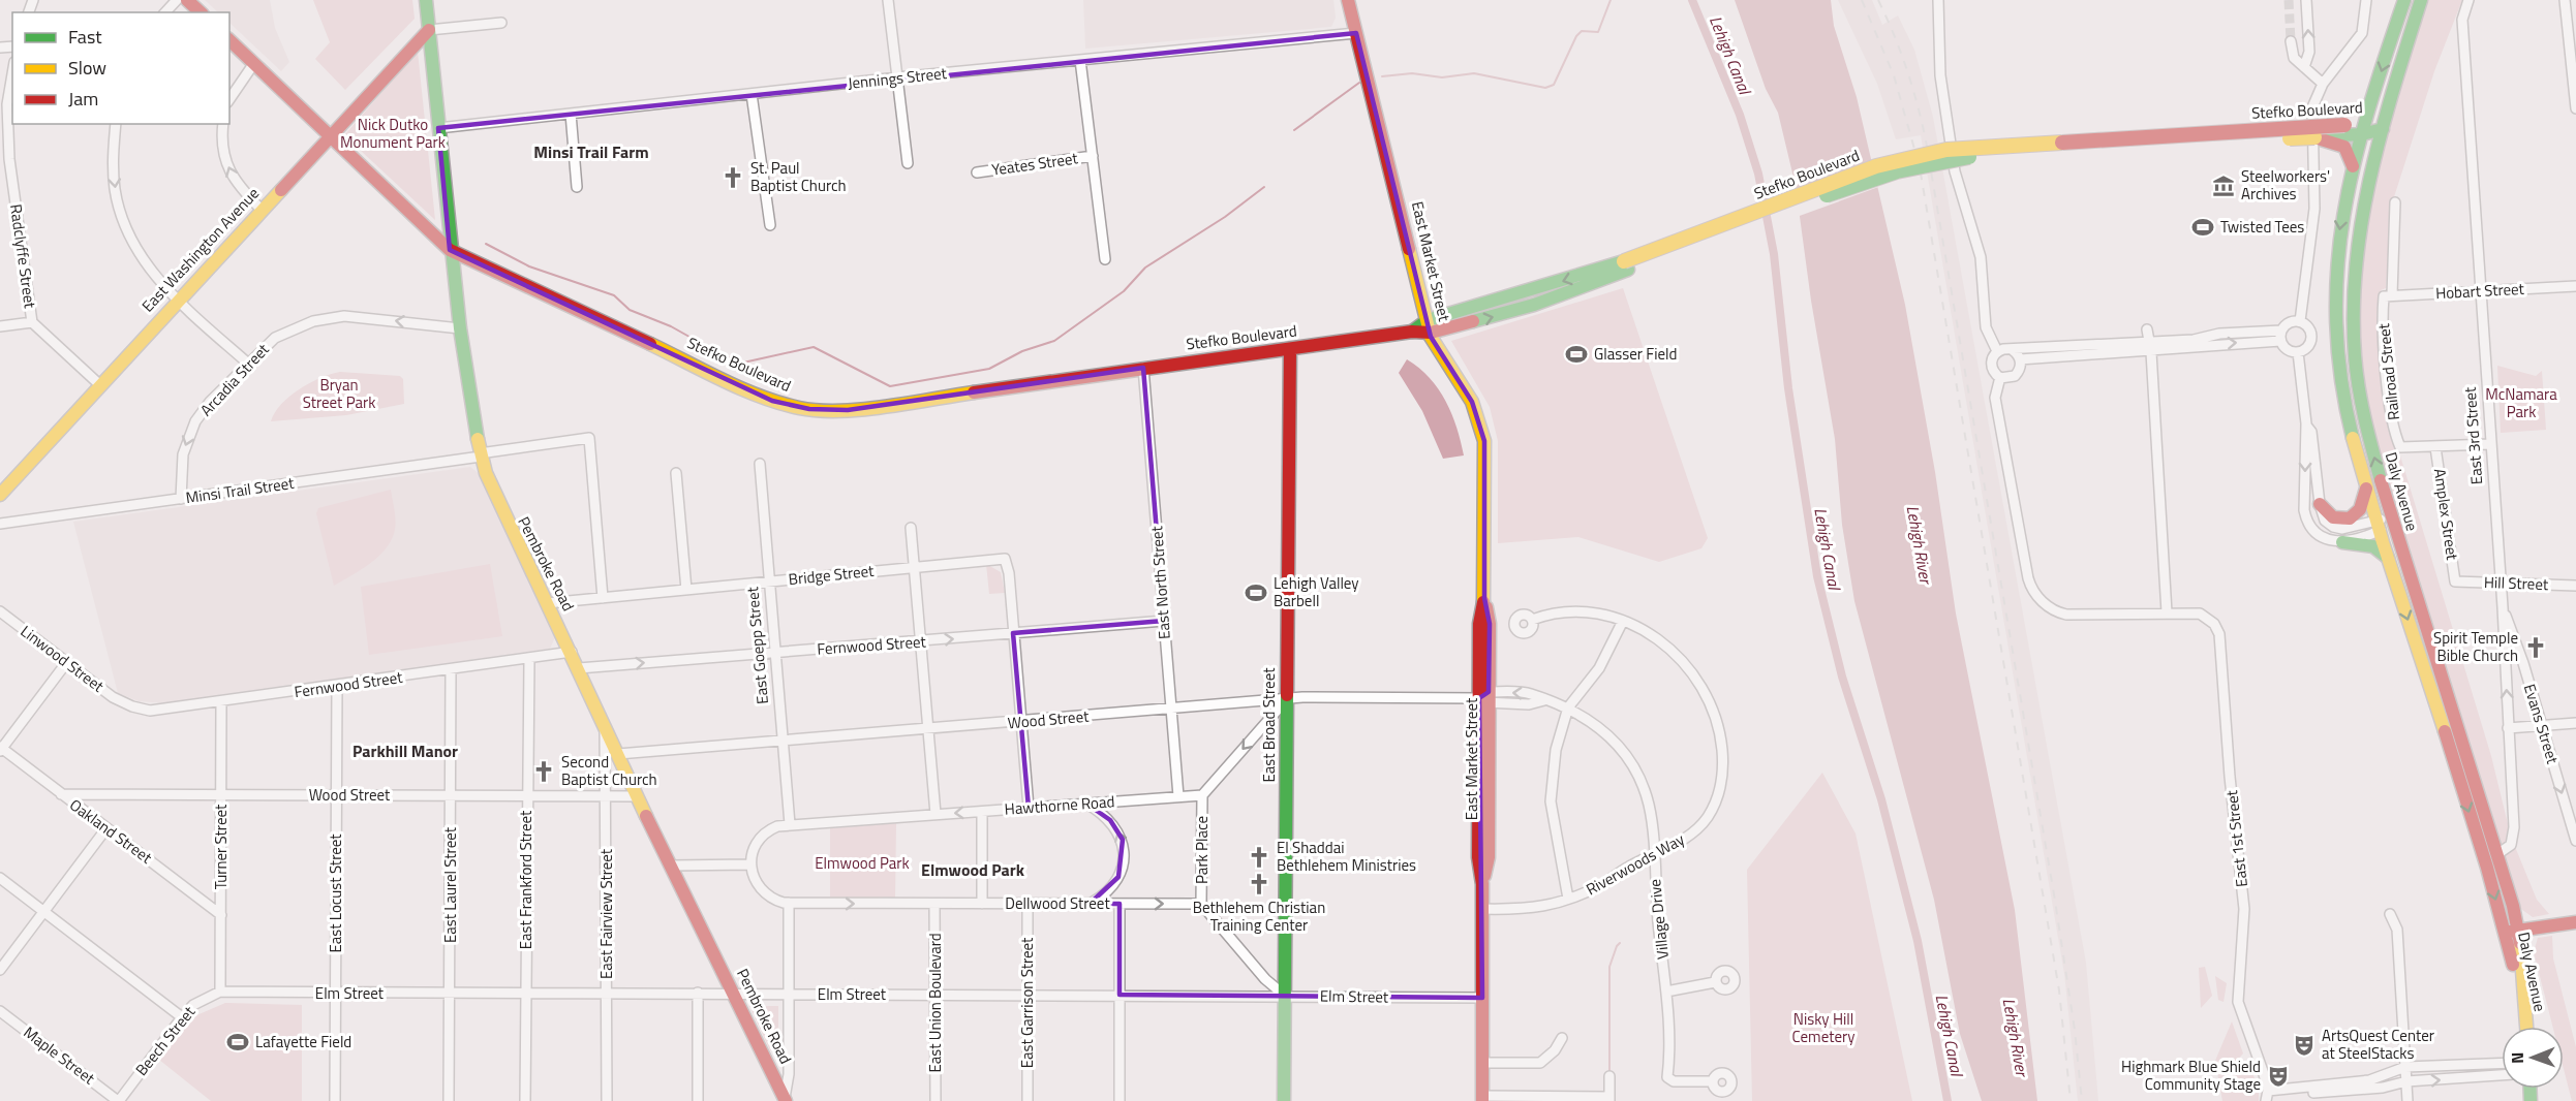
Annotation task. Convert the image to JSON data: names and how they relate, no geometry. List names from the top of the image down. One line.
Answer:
{"streets":{"main road":["Stefko Boulevard","East Washington Avenue","East Market Street","Daly Avenue","Pembroke Road","East Broad Street"],"street":["Jennings Street","Yeates Street","Radclyffe Street","Hobart Street","Railroad Street","Arcadia Street","East 3rd Street","Minsi Trail Street","Amplex Street","Bridge Street","East North Street","Hill Street","East Goepp Street","Fernwood Street","Linwood Street","Wood Street","Evans Street","Hawthorne Road","Oakland Street","East 1st Street","Turner Street","Park Place","Riverwoods Way","East Frankford Street","East Laurel Street","East Locust Street","Dellwood Street","East Fairview Street","Village Drive","Elm Street","East Union Boulevard","East Garrison Street","Beech Street","Maple Street"]},"crossings":[["Jennings Street","East Market Street"],["Jennings Street","Pembroke Road"],["Stefko Boulevard","East Washington Avenue"],["Stefko Boulevard","East Market Street"],["Stefko Boulevard","Daly Avenue"],["Stefko Boulevard","Pembroke Road"],["Stefko Boulevard","East North Street"],["Stefko Boulevard","East Broad Street"],["East Washington Avenue","Radclyffe Street"],["East Washington Avenue","Pembroke Road"],["East Market Street","Wood Street"],["East Market Street","Riverwoods Way"],["East Market Street","Village Drive"],["East Market Street","Elm Street"],["Hobart Street","Railroad Street"],["Hobart Street","East 3rd Street"],["Railroad Street","Amplex Street"],["Arcadia Street","Minsi Trail Street"],["Arcadia Street","Pembroke Road"],["East 3rd Street","Daly Avenue"],["East 3rd Street","Hill Street"],["East 3rd Street","Evans Street"],["Minsi Trail Street","Pembroke Road"],["Minsi Trail Street","Bridge Street"],["Amplex Street","Hill Street"],["Pembroke Road","Bridge Street"],["Pembroke Road","Fernwood Street"],["Pembroke Road","Wood Street"],["Pembroke Road","East Fairview Street"],["Pembroke Road","Elm Street"],["Bridge Street","East Goepp Street"],["Bridge Street","Fernwood Street"],["East North Street","Fernwood Street"],["East North Street","Wood Street"],["East North Street","Hawthorne Road"],["East Goepp Street","Fernwood Street"],["East Goepp Street","Wood Street"],["East Goepp Street","Hawthorne Road"],["Fernwood Street","Linwood Street"],["Fernwood Street","Turner Street"],["Fernwood Street","East Frankford Street"],["Fernwood Street","East Laurel Street"],["Fernwood Street","East Locust Street"],["Wood Street","East Broad Street"],["Wood Street","Oakland Street"],["Wood Street","Turner Street"],["Wood Street","East Frankford Street"],["Wood Street","East Laurel Street"],["Wood Street","East Locust Street"],["Wood Street","East Fairview Street"],["Wood Street","Village Drive"],["East Broad Street","Elm Street"],["Hawthorne Road","Park Place"],["Oakland Street","Turner Street"],["Turner Street","Elm Street"],["Turner Street","Beech Street"],["Park Place","Dellwood Street"],["Riverwoods Way","Village Drive"],["East Frankford Street","Elm Street"],["East Laurel Street","Elm Street"],["East Locust Street","Elm Street"],["Dellwood Street","East Union Boulevard"],["Dellwood Street","East Garrison Street"],["East Fairview Street","Elm Street"],["Elm Street","East Union Boulevard"],["Elm Street","East Garrison Street"],["Elm Street","Beech Street"],["Beech Street","Maple Street"]],"one_way":["Arcadia Street","Evans Street","Dellwood Street"],"districts":["Minsi Trail Farm","Parkhill Manor","Elmwood Park"],"water":["Lehigh Canal","Lehigh River"],"parks":["Nick Dutko Monument Park","Bryan Street Park","McNamara Park","Elmwood Park","Nisky Hill Cemetery"],"places":{"church":["St. Paul Baptist Church","Spirit Temple Bible Church","Second Baptist Church","El Shaddai Bethlehem Ministries","Bethlehem Christian Training Center"],"museum":["Steelworkers' Archives"],"sports":["Twisted Tees","Glasser Field","Lehigh Valley Barbell","Lafayette Field"],"theatre":["ArtsQuest Center at SteelStacks","Highmark Blue Shield Community Stage"]},"legend":["Fast","Slow","Jam"],"north":"left"}
